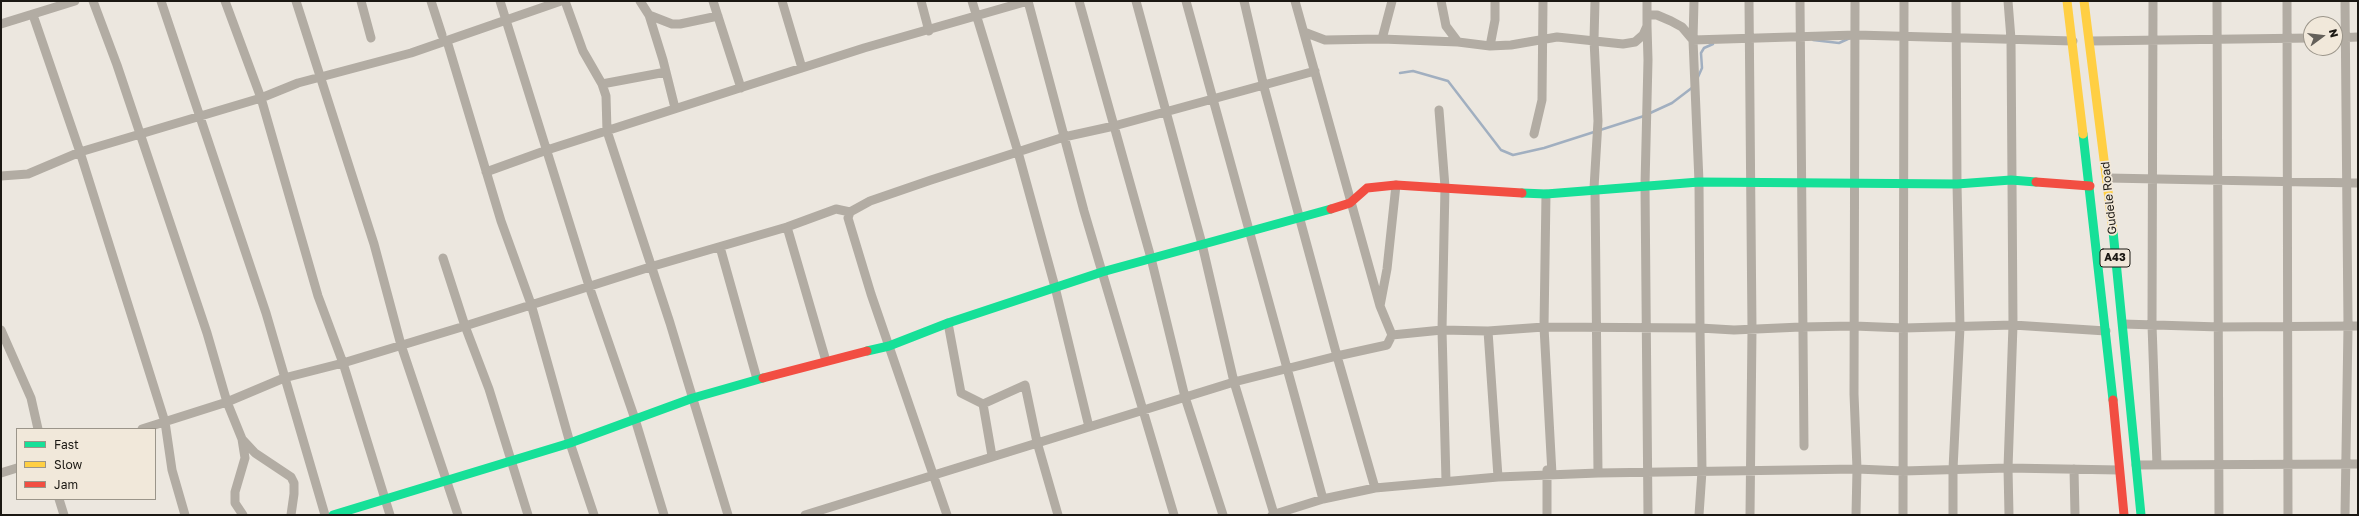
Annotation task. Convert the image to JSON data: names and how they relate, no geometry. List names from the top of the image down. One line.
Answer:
{"streets":{"main road":["Gudele Road","A43"]},"legend":["Fast","Slow","Jam"],"north":"right"}
